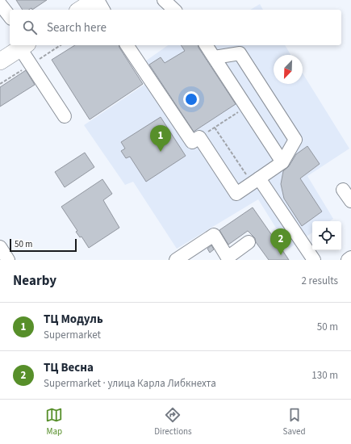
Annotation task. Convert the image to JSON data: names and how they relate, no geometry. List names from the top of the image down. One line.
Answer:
{"scale_bar":"50 m","north":"bottom left","page":{"search":"Search here","pins":["1","2"],"scale":"50 m","heading":["Nearby","2 results"],"list":[{"mark":"1","name":"ТЦ Модуль","note":"Supermarket","value":"50 m"},{"mark":"2","name":"ТЦ Весна","note":"Supermarket · улица Карла Либкнехта","value":"130 m"}],"nav":["Map","Directions","Saved"]}}
